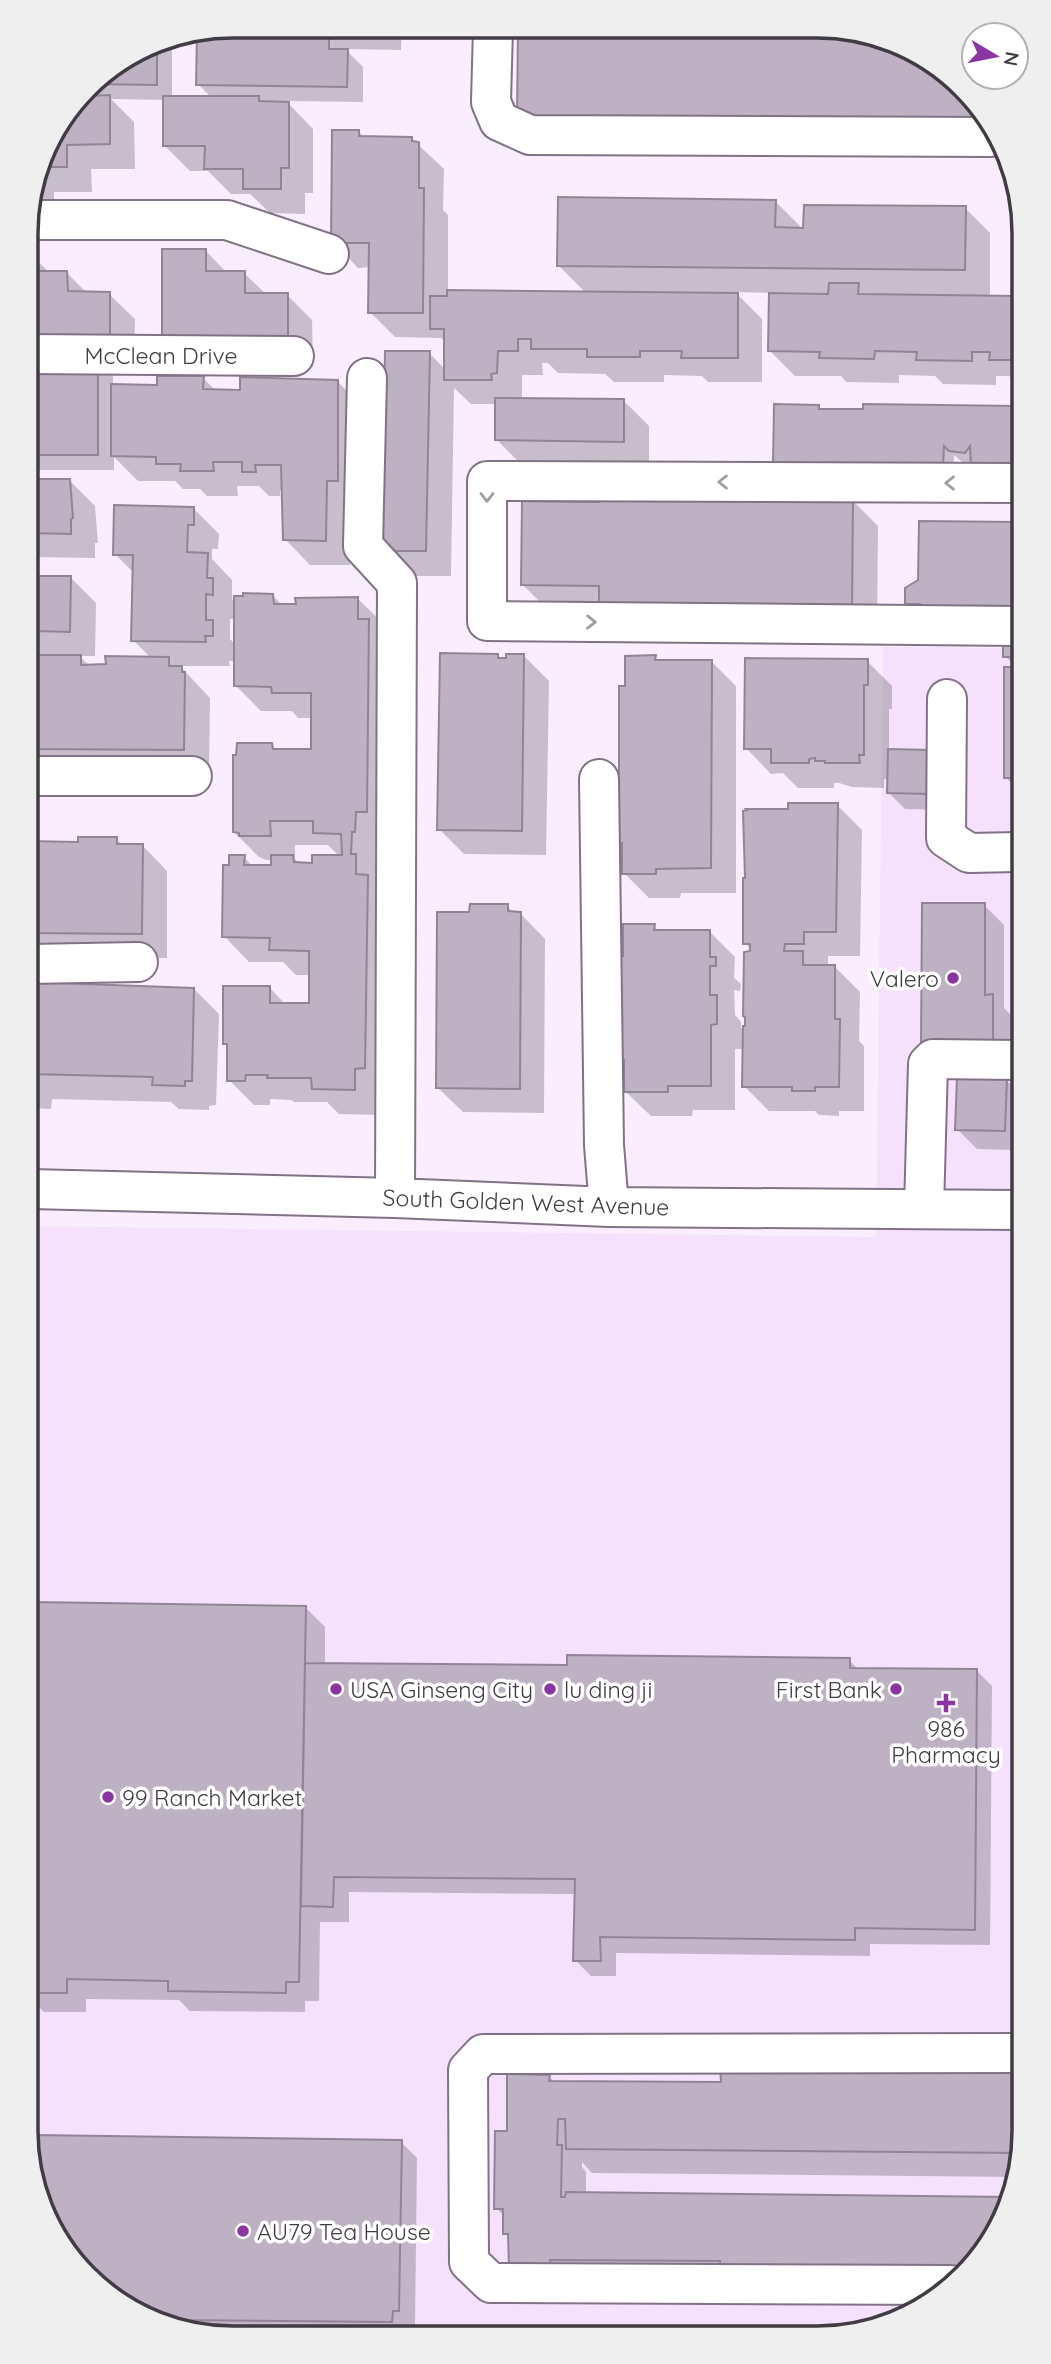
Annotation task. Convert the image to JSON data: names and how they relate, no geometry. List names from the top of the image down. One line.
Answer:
{"streets":{"street":["McClean Drive","South Golden West Avenue"]},"places":{"other":["Valero","USA Ginseng City","lu ding ji","First Bank","99 Ranch Market","AU79 Tea House"],"health":["986 Pharmacy"]},"north":"right"}
